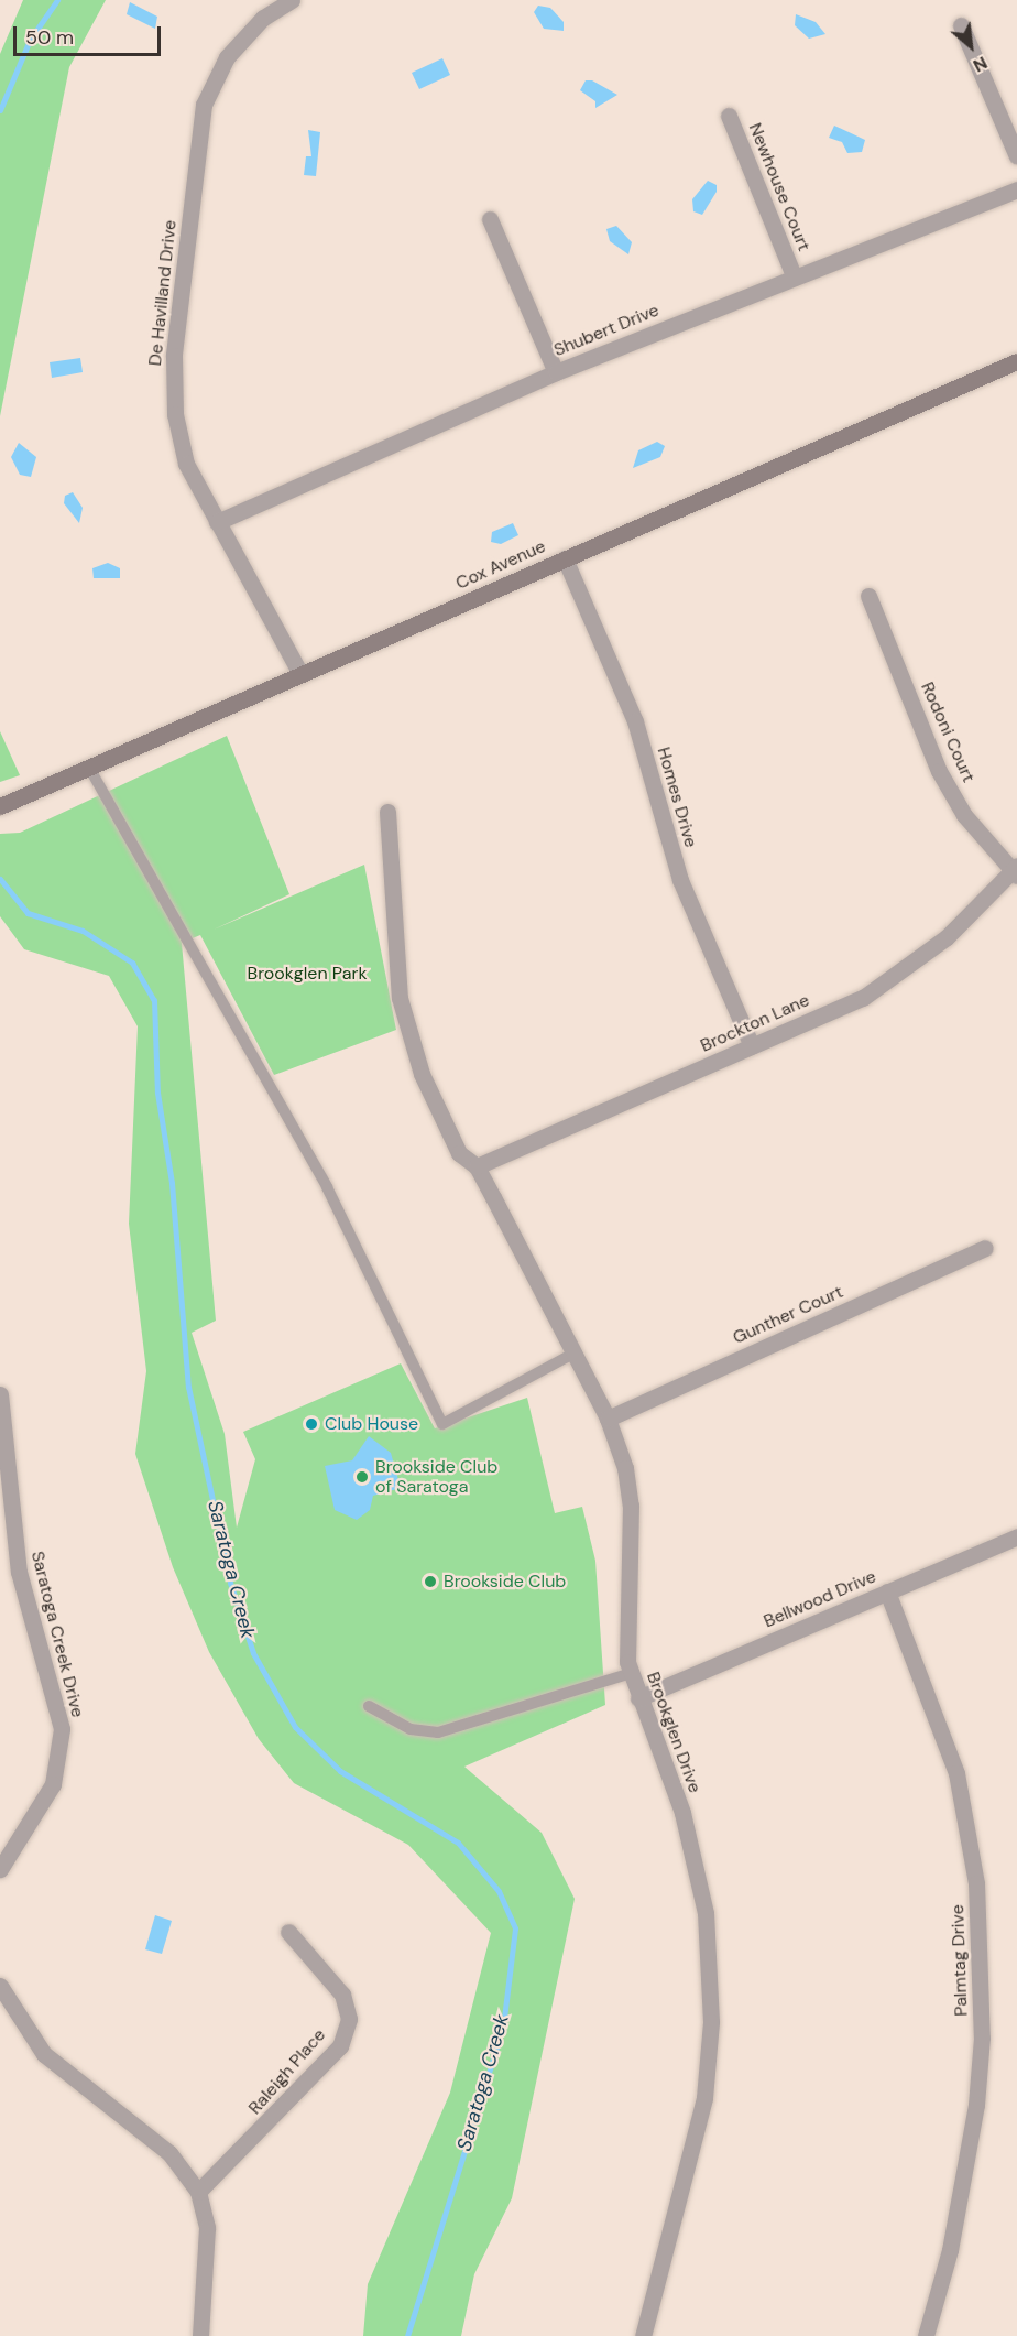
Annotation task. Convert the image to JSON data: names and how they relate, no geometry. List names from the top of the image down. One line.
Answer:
{"streets":{"main road":["Cox Avenue"],"street":["Newhouse Court","De Havilland Drive","Shubert Drive","Rodoni Court","Homes Drive","Brockton Lane","Gunther Court","Bellwood Drive","Saratoga Creek Drive","Brookglen Drive","Palmtag Drive","Raleigh Place"]},"crossings":[["Newhouse Court","Shubert Drive"],["De Havilland Drive","Shubert Drive"],["De Havilland Drive","Cox Avenue"],["Cox Avenue","Homes Drive"],["Rodoni Court","Brockton Lane"],["Homes Drive","Brockton Lane"],["Brockton Lane","Brookglen Drive"],["Gunther Court","Brookglen Drive"],["Bellwood Drive","Brookglen Drive"],["Bellwood Drive","Palmtag Drive"]],"water":["Saratoga Creek"],"parks":["Brookglen Park"],"places":["Club House","Brookside Club of Saratoga","Brookside Club"],"scale_bar":"50 m","north":"bottom right"}
